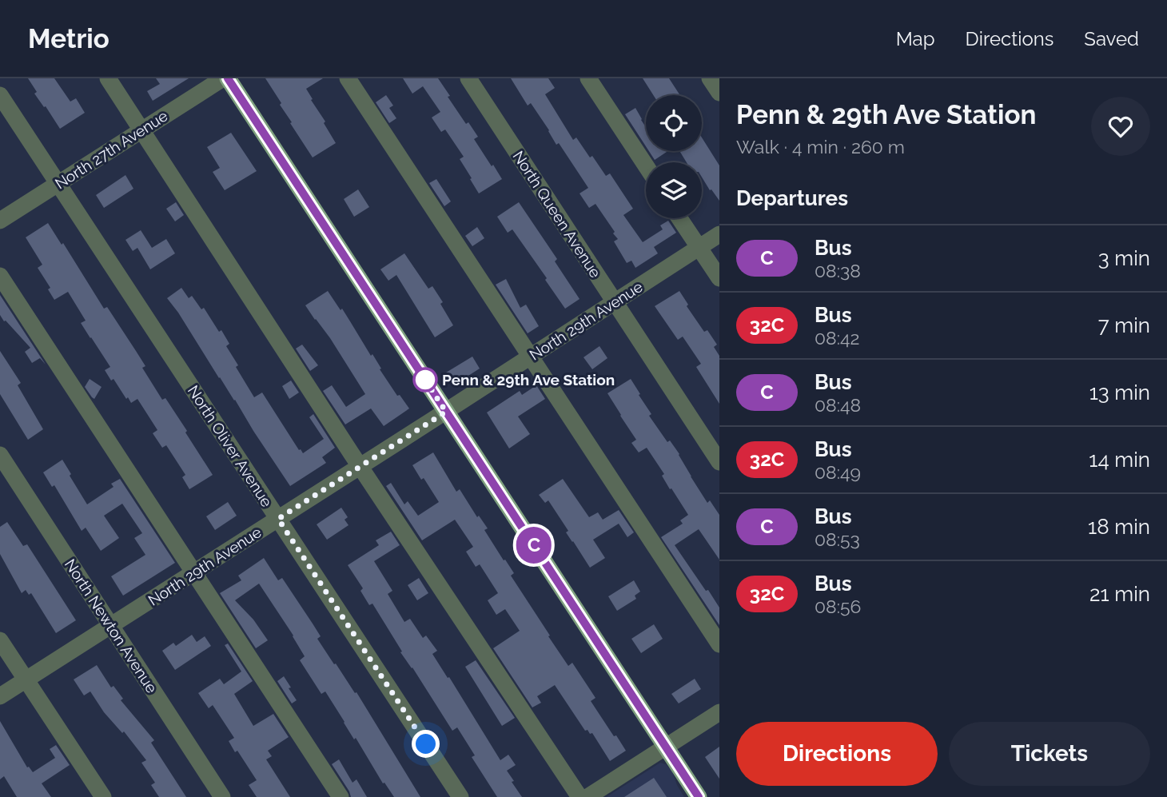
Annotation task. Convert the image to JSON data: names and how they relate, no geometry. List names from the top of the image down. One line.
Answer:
{"streets":{"street":["North 27th Avenue","North Queen Avenue","North 29th Avenue","North Oliver Avenue","North Newton Avenue"]},"crossings":[["North 27th Avenue","North Oliver Avenue"],["North Queen Avenue","North 29th Avenue"],["North 29th Avenue","North Oliver Avenue"],["North 29th Avenue","North Newton Avenue"]],"places":["Penn & 29th Ave Station"],"lines":["bus line C"],"page":{"header":"Metrio","nav":["Map","Directions","Saved"],"on_map":"C","heading":[["Penn & 29th Ave Station","Walk · 4 min · 260 m"],"Departures"],"list":[{"mark":"C","name":"Bus","note":"08:38","value":"3 min"},{"mark":"32C","name":"Bus","note":"08:42","value":"7 min"},{"mark":"C","name":"Bus","note":"08:48","value":"13 min"},{"mark":"32C","name":"Bus","note":"08:49","value":"14 min"},{"mark":"C","name":"Bus","note":"08:53","value":"18 min"},{"mark":"32C","name":"Bus","note":"08:56","value":"21 min"}],"buttons":["Directions","Tickets"]}}
